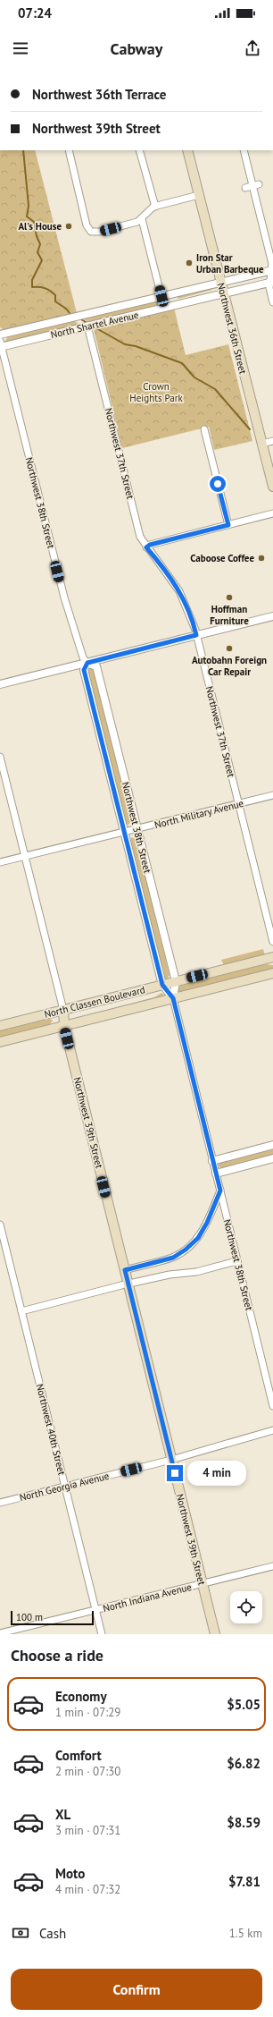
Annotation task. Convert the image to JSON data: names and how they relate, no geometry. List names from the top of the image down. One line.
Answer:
{"streets":{"main road":["Northwest 36th Street","North Classen Boulevard","Northwest 39th Street"],"street":["North Shartel Avenue","Northwest 37th Street","Northwest 38th Street","North Military Avenue","Northwest 40th Street","North Georgia Avenue","North Indiana Avenue"]},"crossings":[["North Shartel Avenue","Northwest 36th Street"],["North Shartel Avenue","Northwest 37th Street"],["North Shartel Avenue","Northwest 38th Street"],["Northwest 37th Street","North Military Avenue"],["Northwest 38th Street","North Military Avenue"],["Northwest 38th Street","North Classen Boulevard"],["North Military Avenue","Northwest 39th Street"],["North Classen Boulevard","Northwest 39th Street"],["Northwest 39th Street","North Georgia Avenue"],["Northwest 39th Street","North Indiana Avenue"],["Northwest 40th Street","North Georgia Avenue"],["Northwest 40th Street","North Indiana Avenue"]],"parks":["Crown Heights Park"],"places":["Al's House","Iron Star Urban Barbeque","Caboose Coffee","Hoffman Furniture","Autobahn Foreign Car Repair"],"scale_bar":"100 m","page":{"status":"07:24","header":"Cabway","banner":["Northwest 36th Terrace","Northwest 39th Street"],"bubble":"4 min","scale":"100 m","heading":"Choose a ride","list":[{"name":"Economy","note":"1 min · 07:29","value":"$5.05"},{"name":"Comfort","note":"2 min · 07:30","value":"$6.82"},{"name":"XL","note":"3 min · 07:31","value":"$8.59"},{"name":"Moto","note":"4 min · 07:32","value":"$7.81"}],"pay":["Cash","1.5 km"],"buttons":"Confirm"}}
